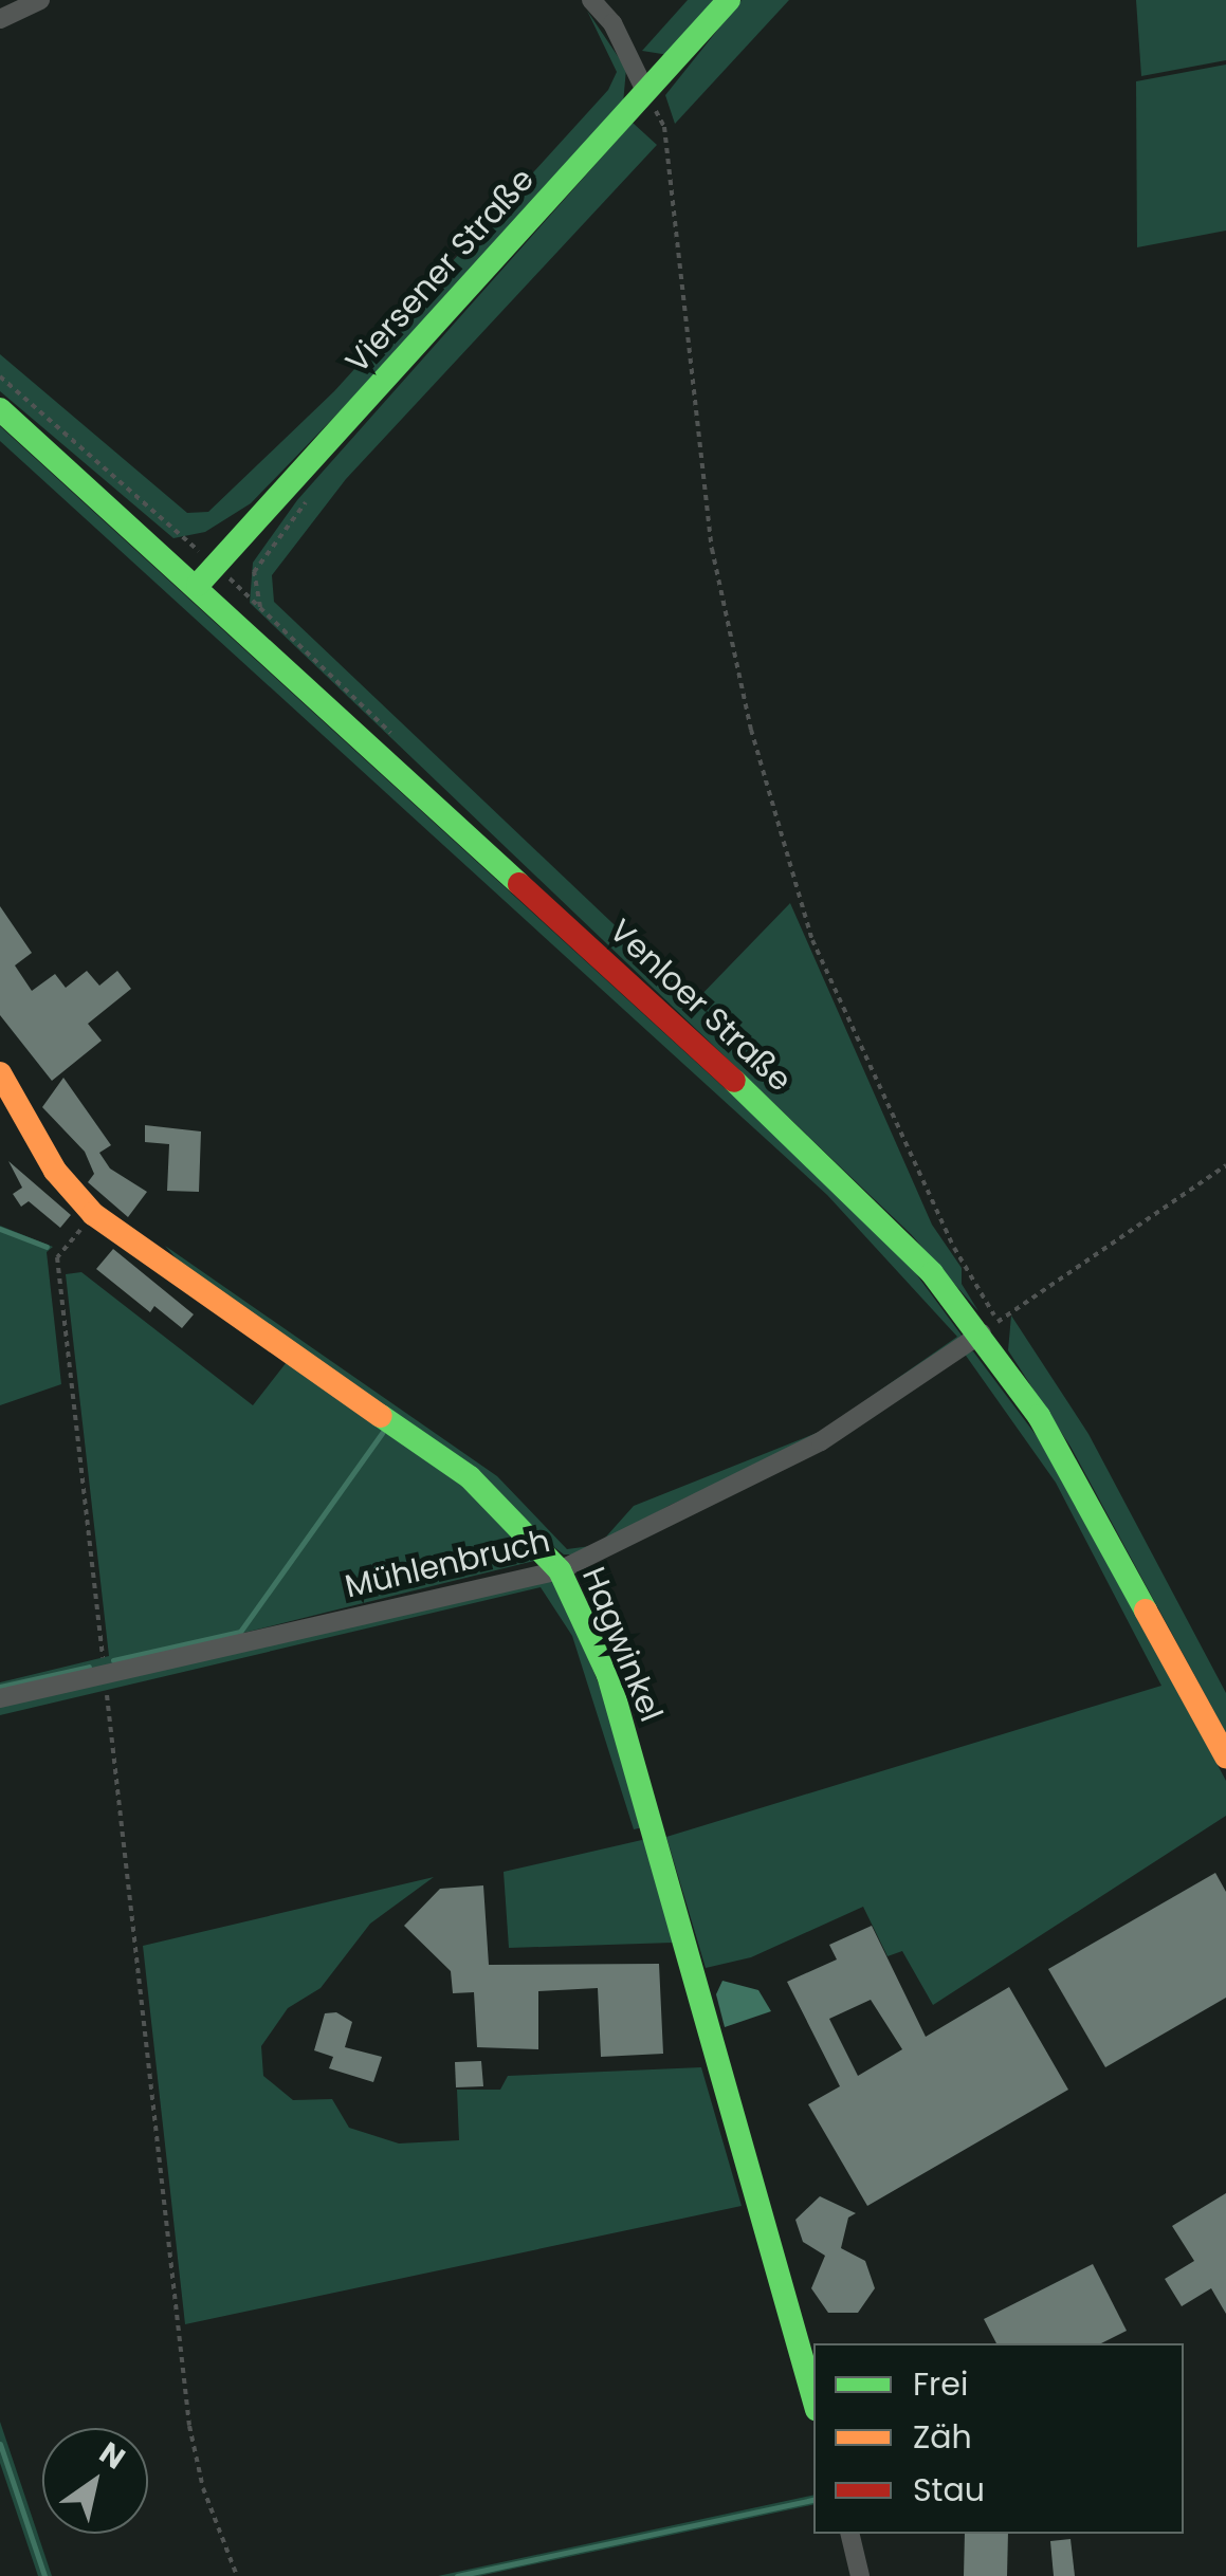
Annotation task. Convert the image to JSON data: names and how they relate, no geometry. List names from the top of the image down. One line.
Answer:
{"streets":{"street":["Viersener Straße","Venloer Straße","Mühlenbruch","Hagwinkel"]},"crossings":[["Viersener Straße","Venloer Straße"],["Venloer Straße","Mühlenbruch"],["Mühlenbruch","Hagwinkel"]],"legend":["Frei","Zäh","Stau"],"north":"top right"}
